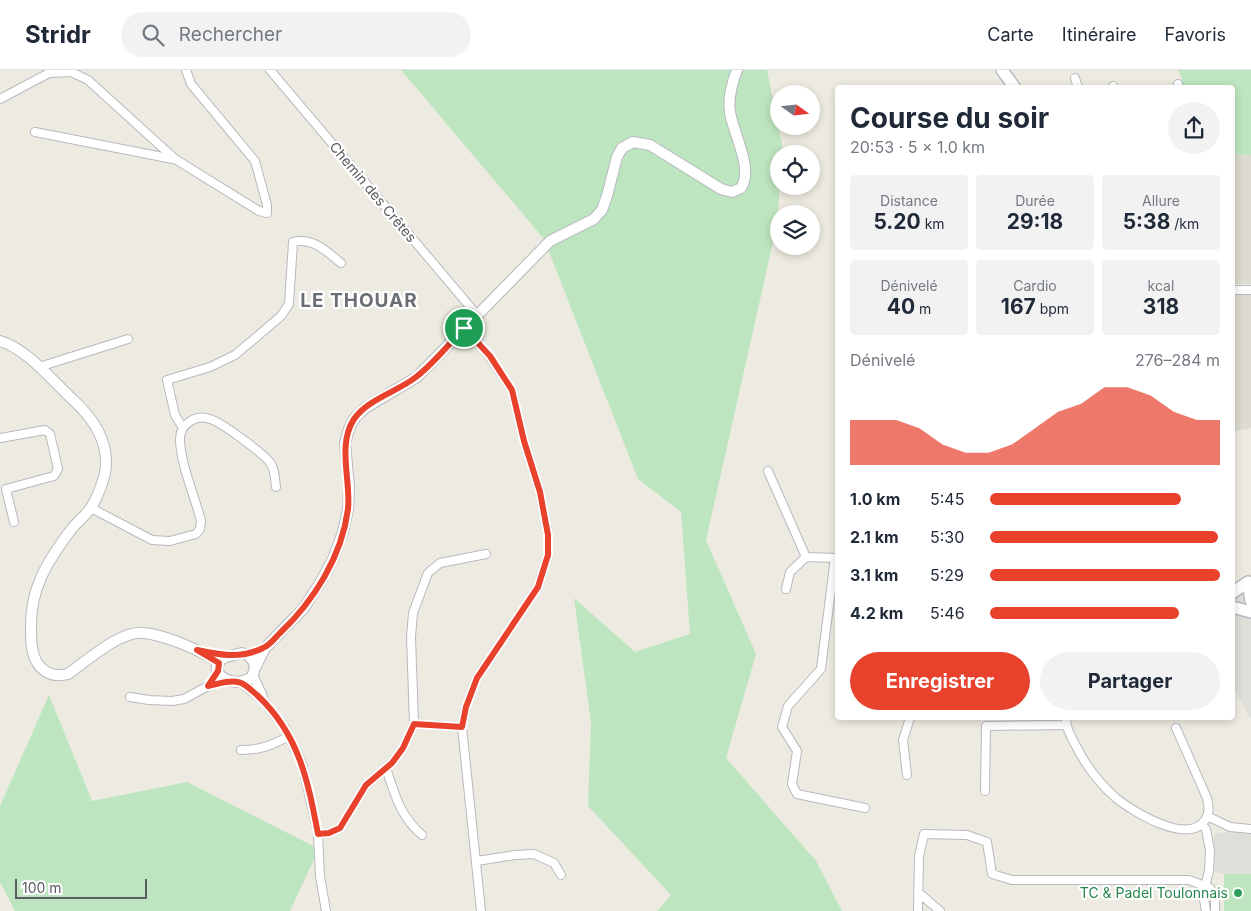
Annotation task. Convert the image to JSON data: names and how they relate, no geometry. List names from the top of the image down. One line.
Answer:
{"streets":{"street":["Chemin des Crêtes"]},"districts":["LE THOUAR"],"places":["TC & Padel Toulonnais"],"scale_bar":"100 m","north":"right","page":{"header":"Stridr","search":"Rechercher","nav":["Carte","Itinéraire","Favoris"],"heading":["Course du soir","20:53 · 5 × 1.0 km"],"stats":[["Distance","5.20 km"],["Durée","29:18"],["Allure","5:38 /km"],["Dénivelé","40 m"],["Cardio","167 bpm"],["kcal","318"]],"chart":["Dénivelé","276–284 m"],"list":[{"name":"1.0 km","note":"5:45"},{"name":"2.1 km","note":"5:30"},{"name":"3.1 km","note":"5:29"},{"name":"4.2 km","note":"5:46"}],"buttons":["Enregistrer","Partager"],"scale":"100 m"}}
